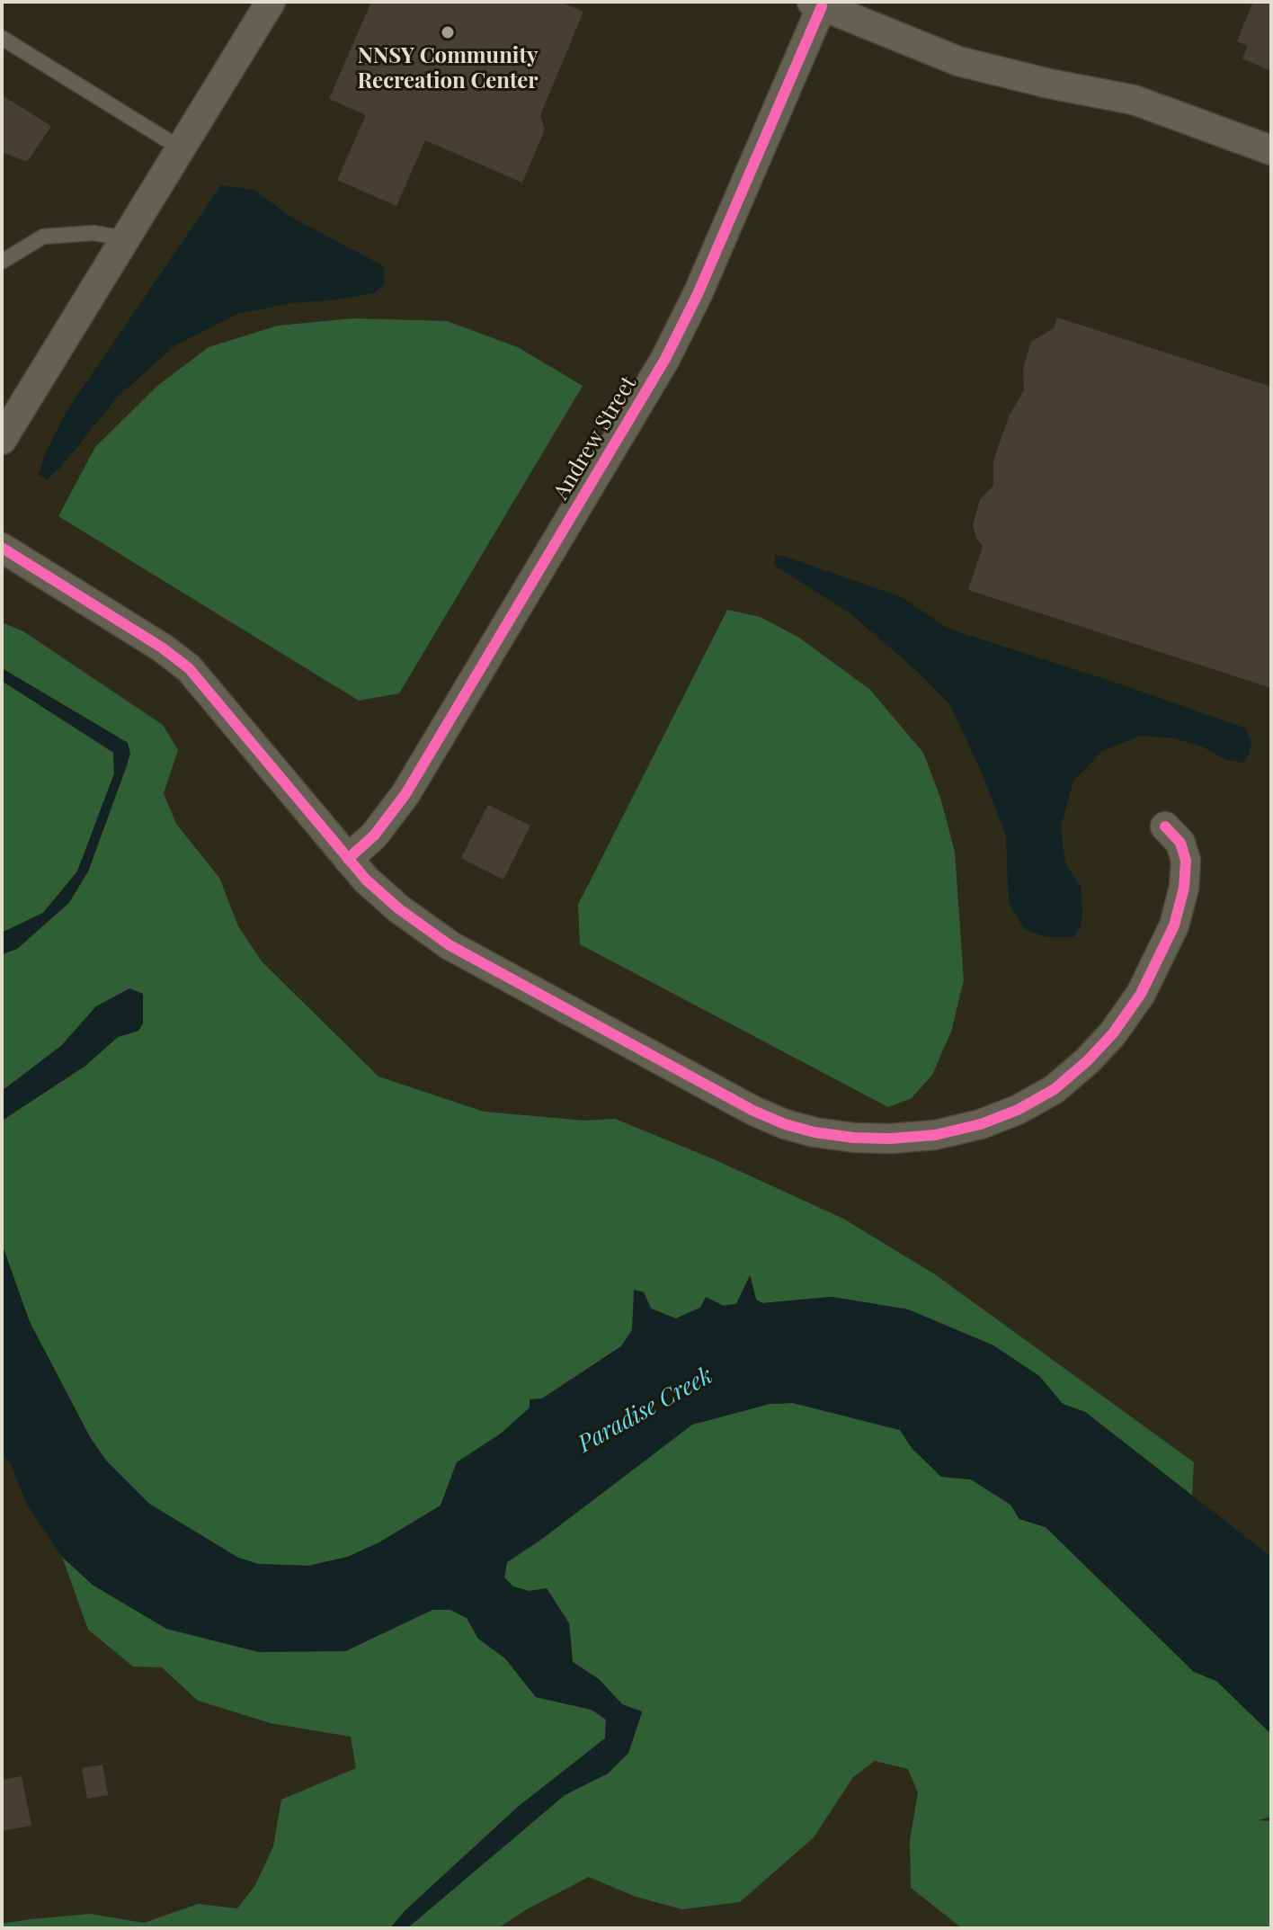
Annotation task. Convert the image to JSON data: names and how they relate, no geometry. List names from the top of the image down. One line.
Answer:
{"streets":{"street":["Andrew Street"]},"water":["Paradise Creek"],"places":["NNSY Community Recreation Center"]}
